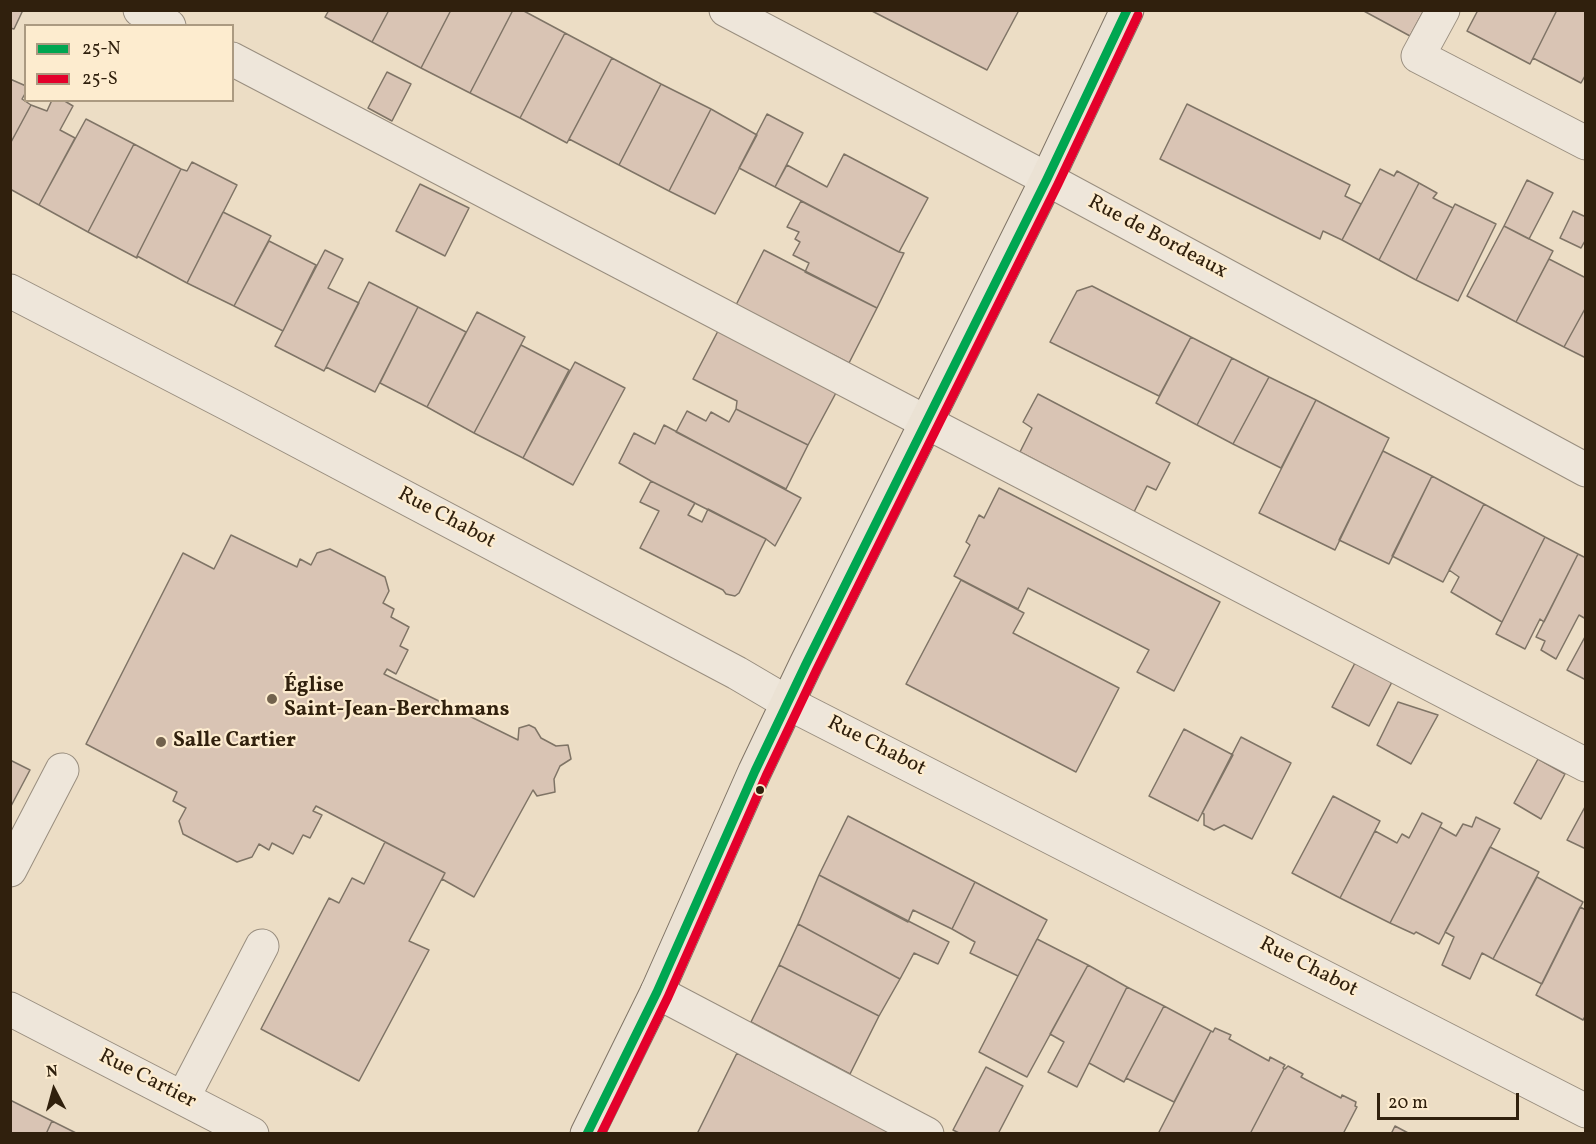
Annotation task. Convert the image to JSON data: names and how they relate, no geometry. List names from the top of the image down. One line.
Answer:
{"streets":{"street":["Rue de Bordeaux","Rue Chabot","Rue Cartier"]},"places":["Église Saint-Jean-Berchmans","Salle Cartier"],"lines":["transit line 25-N","transit line 25-S"],"legend":["25-N","25-S"],"scale_bar":"20 m","north":"top"}
